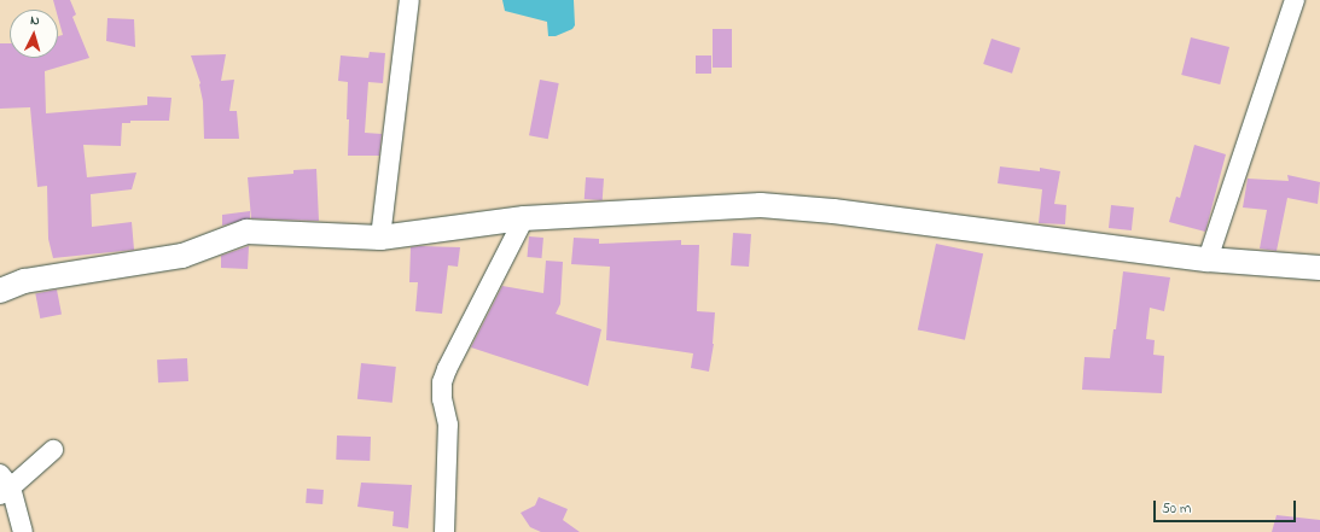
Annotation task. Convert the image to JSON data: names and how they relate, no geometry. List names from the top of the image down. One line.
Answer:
{"scale_bar":"50 m","north":"top"}
